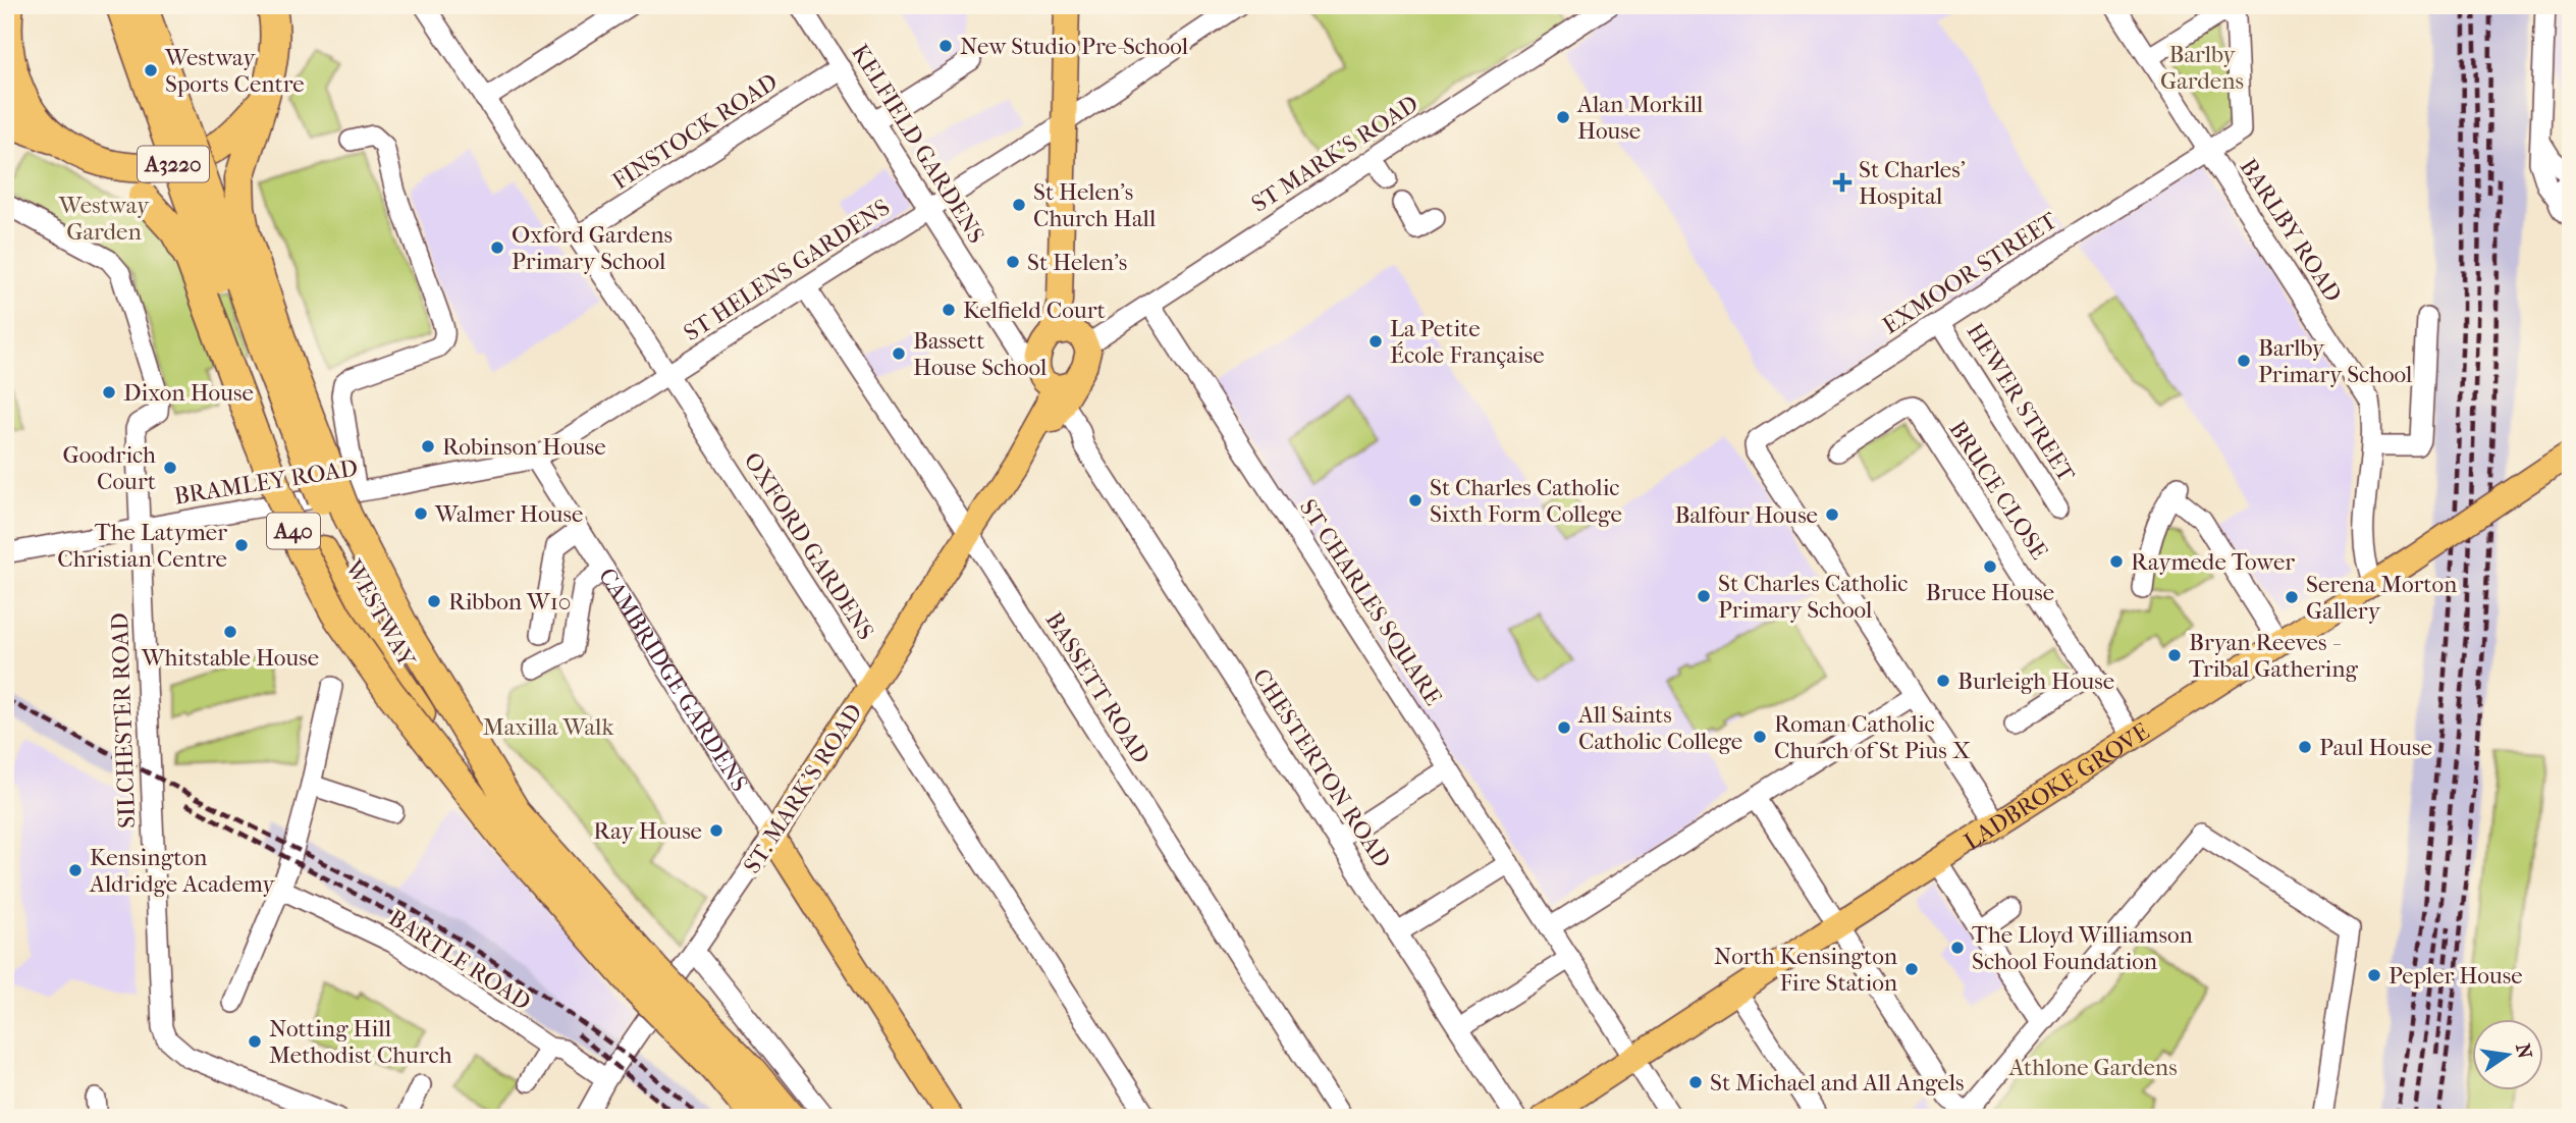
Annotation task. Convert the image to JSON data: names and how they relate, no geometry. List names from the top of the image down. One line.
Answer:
{"streets":{"highway":["A3220","A40","WESTWAY"],"main road":["CAMBRIDGE GARDENS","LADBROKE GROVE","ST. MARK'S ROAD"],"street":["FINSTOCK ROAD","KELFIELD GARDENS","ST MARK'S ROAD","BARLBY ROAD","ST HELENS GARDENS","EXMOOR STREET","HEWER STREET","BRAMLEY ROAD","BRUCE CLOSE","OXFORD GARDENS","ST CHARLES SQUARE","BASSETT ROAD","SILCHESTER ROAD","CHESTERTON ROAD","BARTLE ROAD"]},"crossings":[["FINSTOCK ROAD","KELFIELD GARDENS"],["FINSTOCK ROAD","OXFORD GARDENS"],["KELFIELD GARDENS","ST MARK'S ROAD"],["KELFIELD GARDENS","ST HELENS GARDENS"],["KELFIELD GARDENS","CHESTERTON ROAD"],["KELFIELD GARDENS","ST. MARK'S ROAD"],["ST MARK'S ROAD","ST CHARLES SQUARE"],["ST MARK'S ROAD","CHESTERTON ROAD"],["ST MARK'S ROAD","ST. MARK'S ROAD"],["A3220","A40"],["BARLBY ROAD","EXMOOR STREET"],["BARLBY ROAD","LADBROKE GROVE"],["ST HELENS GARDENS","BRAMLEY ROAD"],["ST HELENS GARDENS","OXFORD GARDENS"],["ST HELENS GARDENS","CAMBRIDGE GARDENS"],["ST HELENS GARDENS","BASSETT ROAD"],["EXMOOR STREET","HEWER STREET"],["BRAMLEY ROAD","CAMBRIDGE GARDENS"],["BRAMLEY ROAD","SILCHESTER ROAD"],["BRUCE CLOSE","LADBROKE GROVE"],["A40","WESTWAY"],["OXFORD GARDENS","ST. MARK'S ROAD"],["ST CHARLES SQUARE","LADBROKE GROVE"],["CAMBRIDGE GARDENS","ST. MARK'S ROAD"],["BASSETT ROAD","ST. MARK'S ROAD"],["CHESTERTON ROAD","ST. MARK'S ROAD"],["ST. MARK'S ROAD","BARTLE ROAD"]],"parks":["Barlby Gardens","Westway Garden","Maxilla Walk","Athlone Gardens"],"places":{"other":["New Studio Pre-School","Westway Sports Centre","Alan Morkill House","St Helen's Church Hall","Oxford Gardens Primary School","St Helen's","Kelfield Court","La Petite École Française","Bassett House School","Barlby Primary School","Dixon House","Robinson House","Goodrich Court","St Charles Catholic Sixth Form College","Walmer House","Balfour House","The Latymer Christian Centre","Raymede Tower","Bruce House","St Charles Catholic Primary School","Serena Morton Gallery","Ribbon W10","Whitstable House","Bryan Reeves - Tribal Gathering","Burleigh House","All Saints Catholic College","Roman Catholic Church of St Pius X","Paul House","Ray House","Kensington Aldridge Academy","The Lloyd Williamson School Foundation","North Kensington Fire Station","Pepler House","Notting Hill Methodist Church","St Michael and All Angels"],"health":["St Charles' Hospital"]},"north":"right"}
